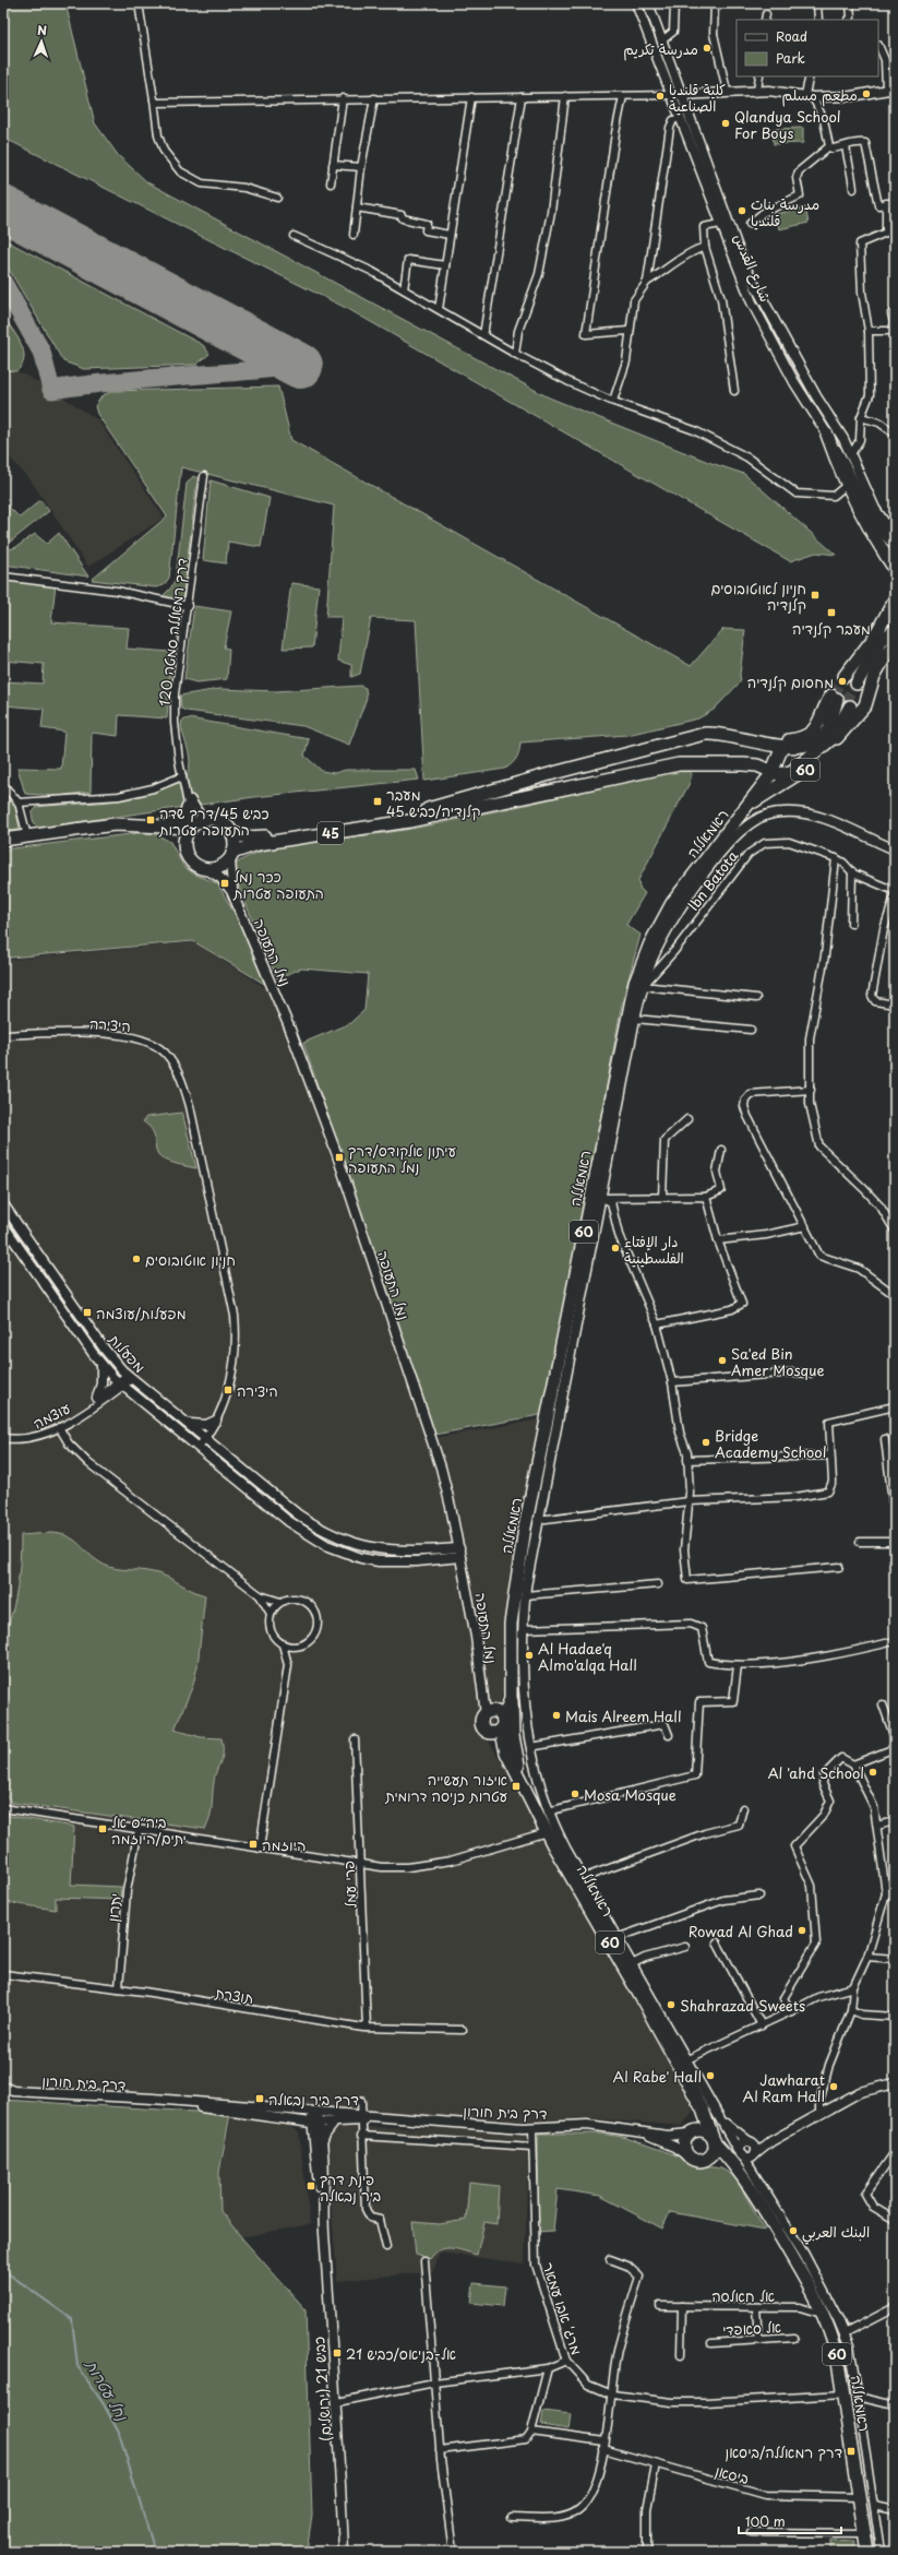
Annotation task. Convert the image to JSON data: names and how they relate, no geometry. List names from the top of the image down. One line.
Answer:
{"streets":{"highway":["60","45","ראמאללה"],"street":["شارع القدس","דרך רמאללה סמטה 120","Ibn Batota","נמל התעופה","היצירה","מפעלות","עוצמה","פרי עמל","יתרון","תוצרת","דרך בית חורון","אל חאלסה","מרג' אבו עמאר","אל סאפדי","כביש 21 (ירושלים)","ביסאן"]},"crossings":[["דרך רמאללה סמטה 120","45"],["דרך רמאללה סמטה 120","נמל התעופה"],["60","ראמאללה"],["60","דרך בית חורון"],["45","נמל התעופה"],["ראמאללה","נמל התעופה"],["ראמאללה","דרך בית חורון"],["ראמאללה","אל חאלסה"],["ראמאללה","מרג' אבו עמאר"],["ראמאללה","ביסאן"],["נמל התעופה","מפעלות"],["היצירה","מפעלות"],["מפעלות","עוצמה"],["פרי עמל","תוצרת"],["יתרון","תוצרת"],["דרך בית חורון","מרג' אבו עמאר"],["דרך בית חורון","כביש 21 (ירושלים)"]],"water":["נחל עטרות"],"places":{"other":["مدرسة تكريم","مطعم مسلم","كلية قلنديا الصناعية","Qlandya School For Boys","مدرسة بنات قلنديا","מחסום קלנדיה","دار الإفتاء الفلسطينية","חניון אוטובוסים","Sa'ed Bin Amer Mosque","Bridge Academy School","Al Hadae'q Almo'alqa Hall","Mais Alreem Hall","Al 'ahd School","Mosa Mosque","Rowad Al Ghad","Shahrazad Sweets","Al Rabe' Hall","Jawharat Al Ram Hall","البنك العربي"],"transit":["חניון לאוטובוסים קלנדיה","מעבר קלנדיה","מעבר קלנדיה/כביש 45","כביש 45/דרך שדה התעופה עטרות","ככר נמל התעופה עטרות","עיתון אלקודס/דרך נמל התעופה","מפעלות/עוצמה","היצירה","איזור תעשייה עטרות כניסה דרומית","ביה״ס אל יתים/היוזמה","היוזמה","דרך ביר נבאלה","פינת דרך ביר נבאלה","אל-בניאס/כביש 21","דרך רמאללה/ביסאן"]},"legend":["Road","Park"],"scale_bar":"100 m","north":"top"}
